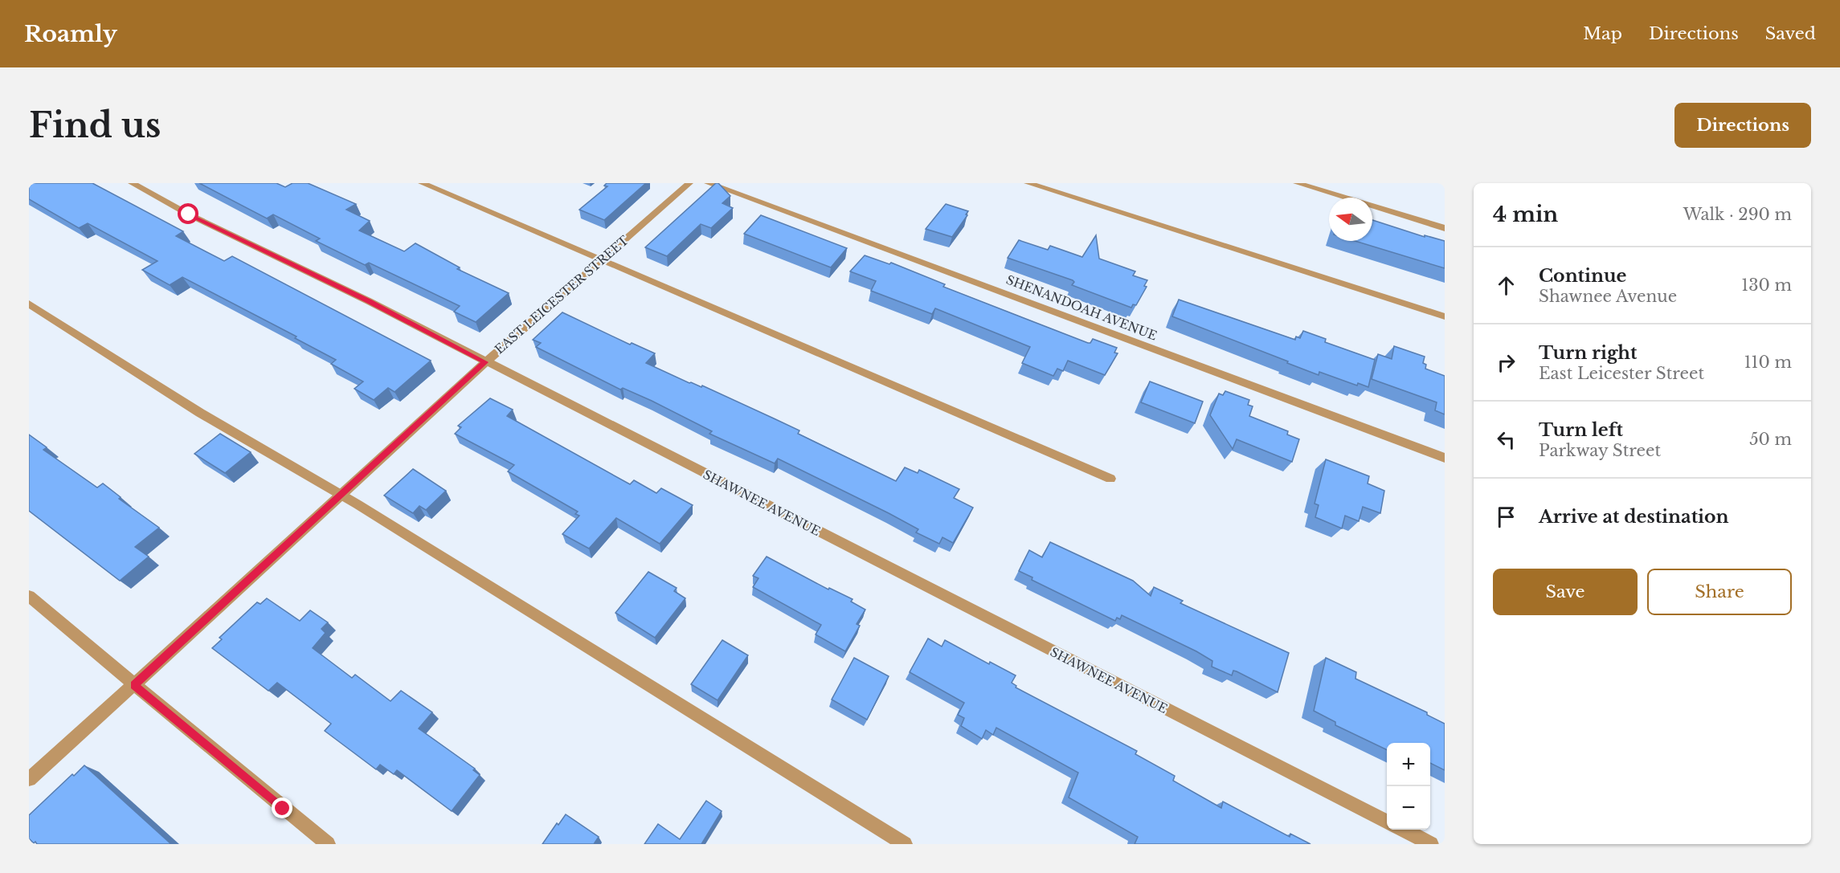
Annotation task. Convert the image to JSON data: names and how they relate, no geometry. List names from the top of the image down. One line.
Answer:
{"streets":{"street":["EAST LEICESTER STREET","SHENANDOAH AVENUE","SHAWNEE AVENUE"]},"crossings":[["EAST LEICESTER STREET","SHAWNEE AVENUE"]],"north":"left","page":{"header":"Roamly","nav":["Map","Directions","Saved"],"buttons":["Directions",["Save","Share"]],"title":"Find us","heading":["4 min","Walk · 290 m"],"list":[["Continue","Shawnee Avenue","130 m"],["Turn right","East Leicester Street","110 m"],["Turn left","Parkway Street","50 m"],"Arrive at destination"],"map_buttons":["+","−"]}}
